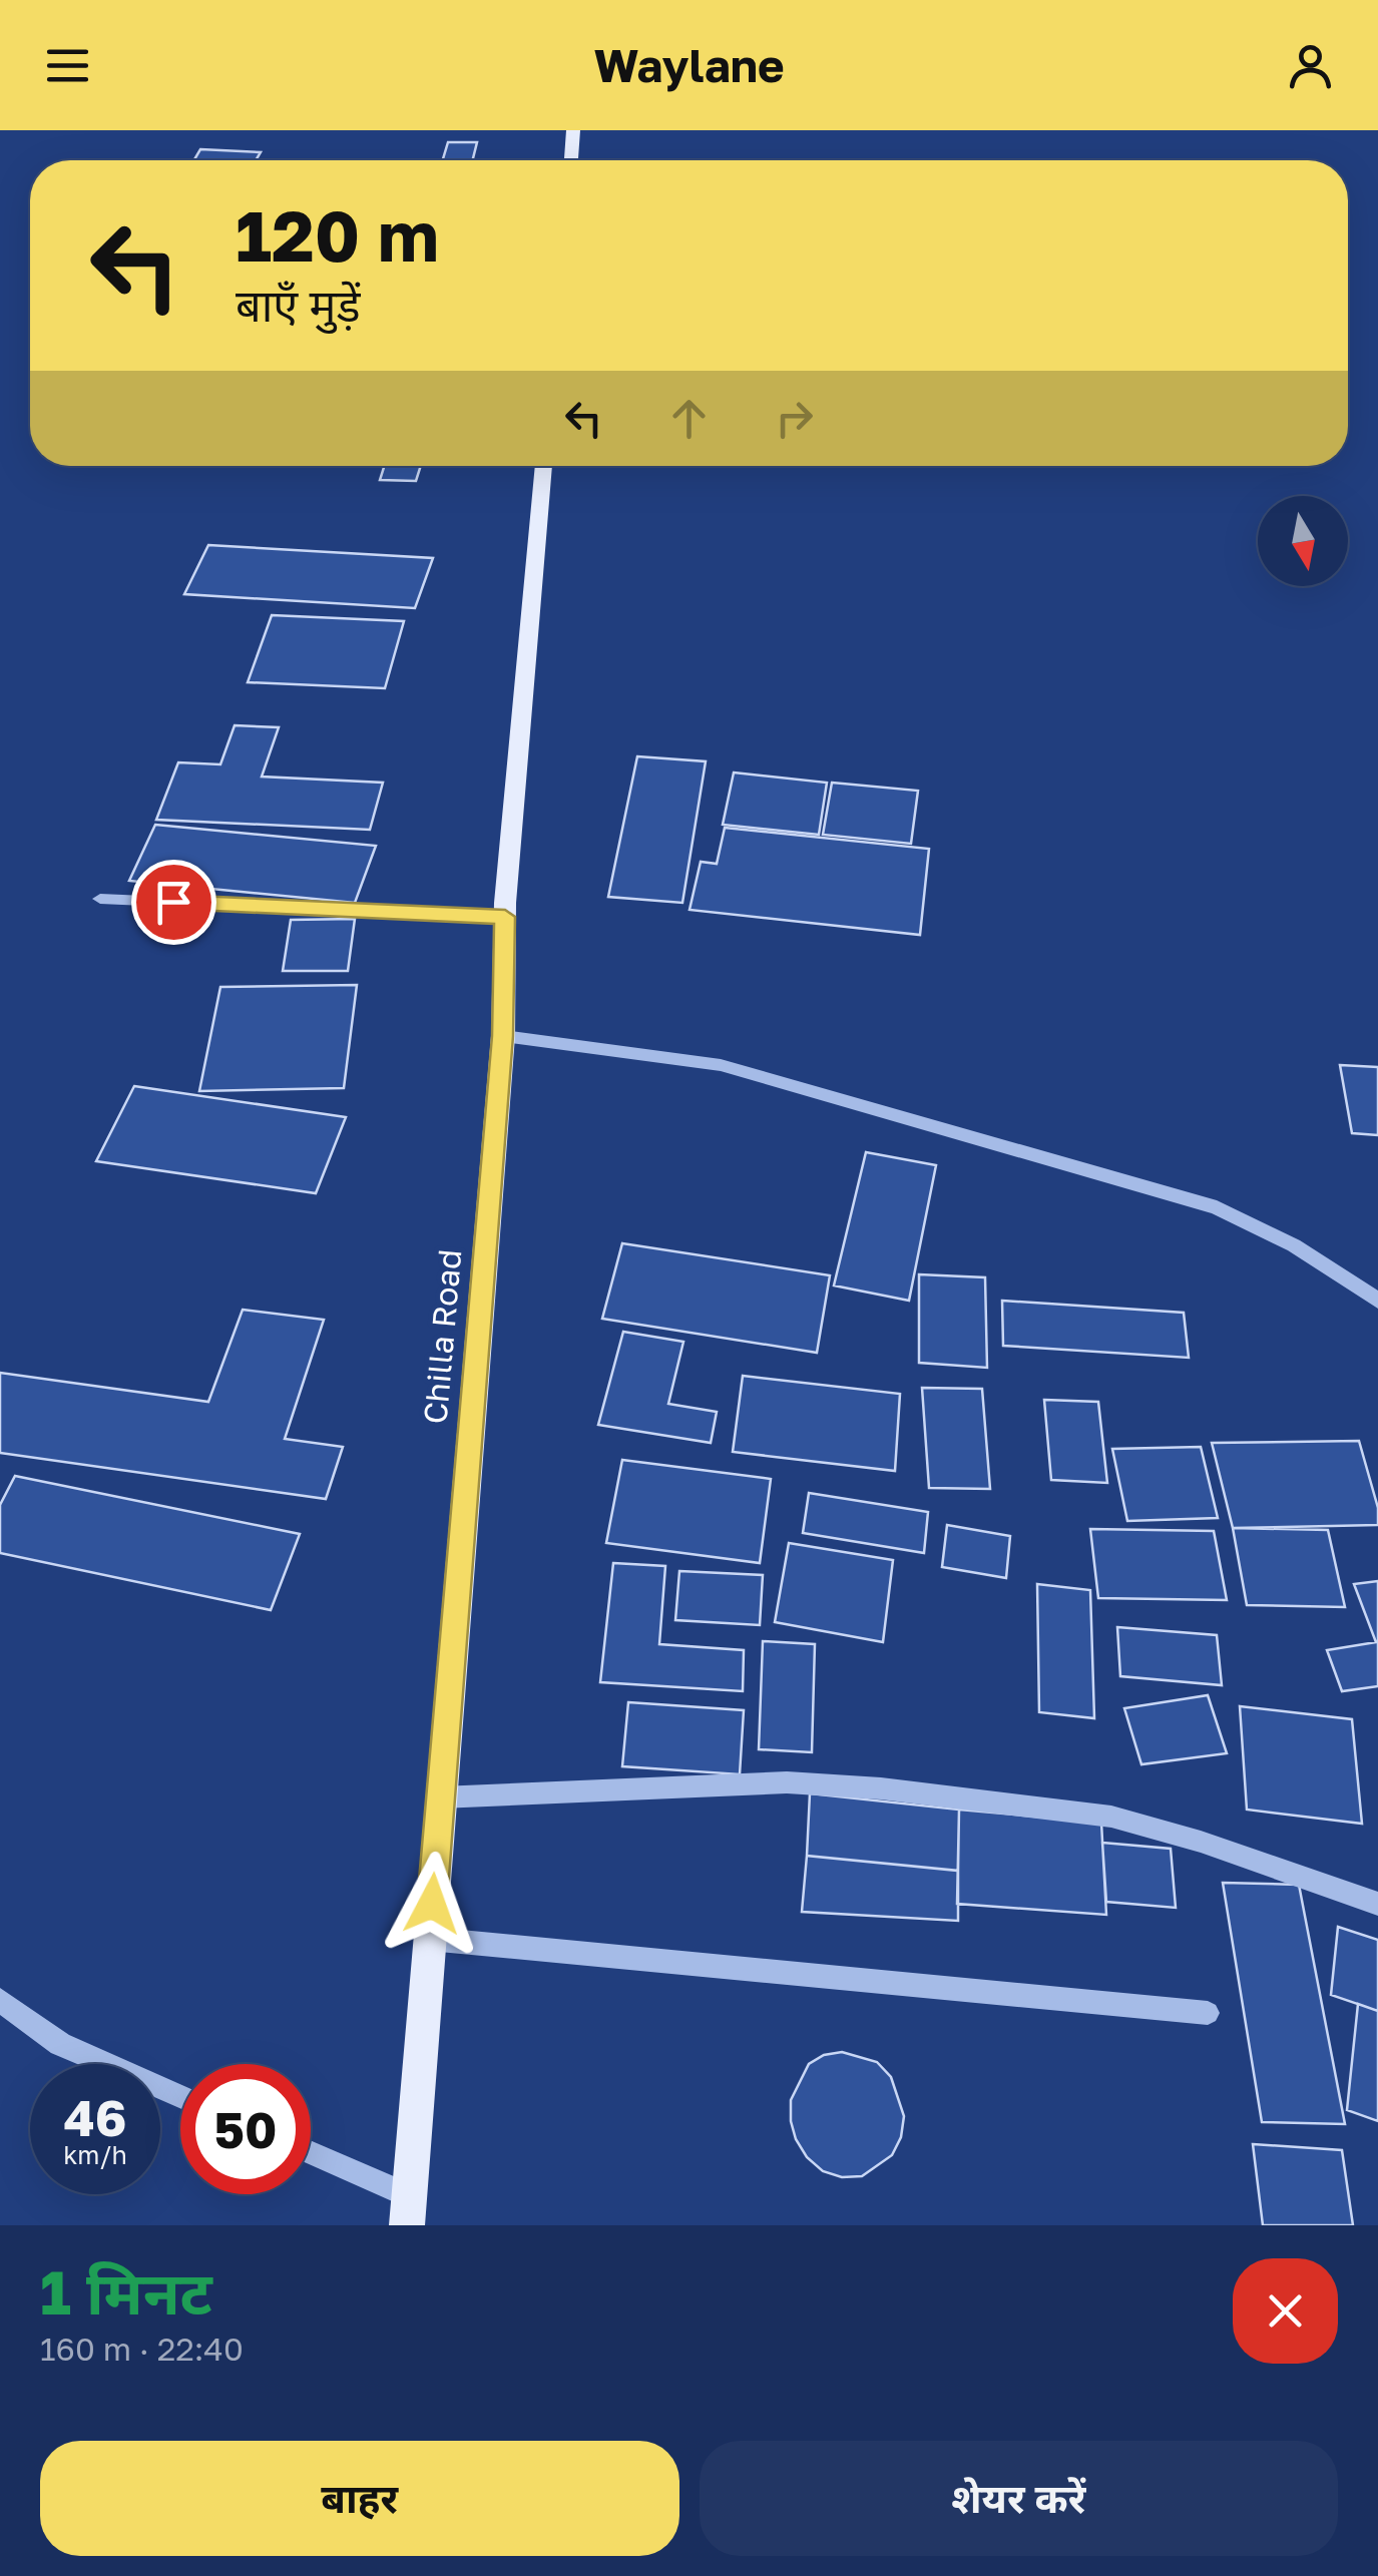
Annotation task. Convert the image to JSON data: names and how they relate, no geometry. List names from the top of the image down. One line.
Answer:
{"streets":{"main road":["Chilla Road"]},"north":"bottom","page":{"header":"Waylane","turn":["120 m","बाएँ मुड़ें"],"speed":"46 km/h","limit":"50","heading":["1 मिनट","160 m · 22:40"],"buttons":["बाहर","शेयर करें"]}}
